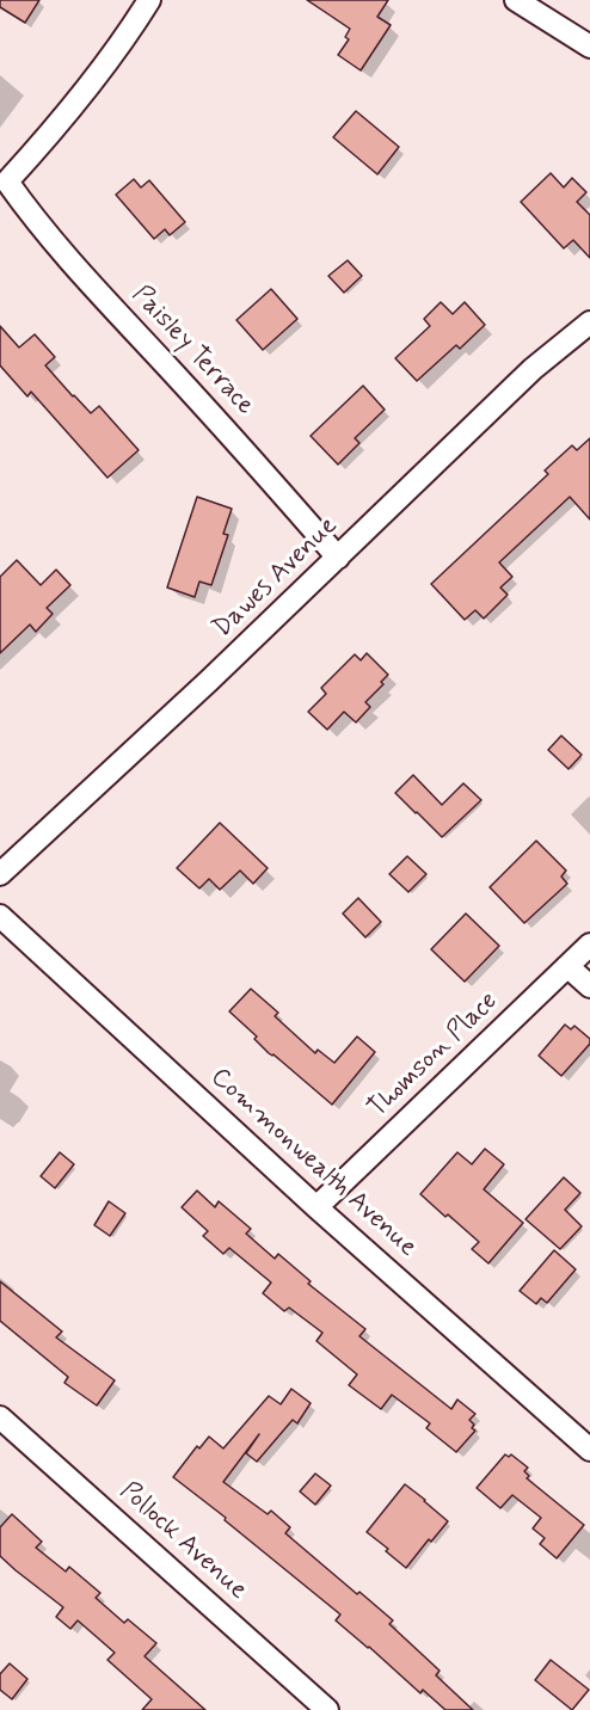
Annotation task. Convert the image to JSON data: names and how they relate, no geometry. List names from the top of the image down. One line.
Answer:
{"streets":{"street":["Paisley Terrace","Dawes Avenue","Thomson Place","Commonwealth Avenue","Pollock Avenue"]},"crossings":[["Paisley Terrace","Dawes Avenue"],["Thomson Place","Commonwealth Avenue"]]}
